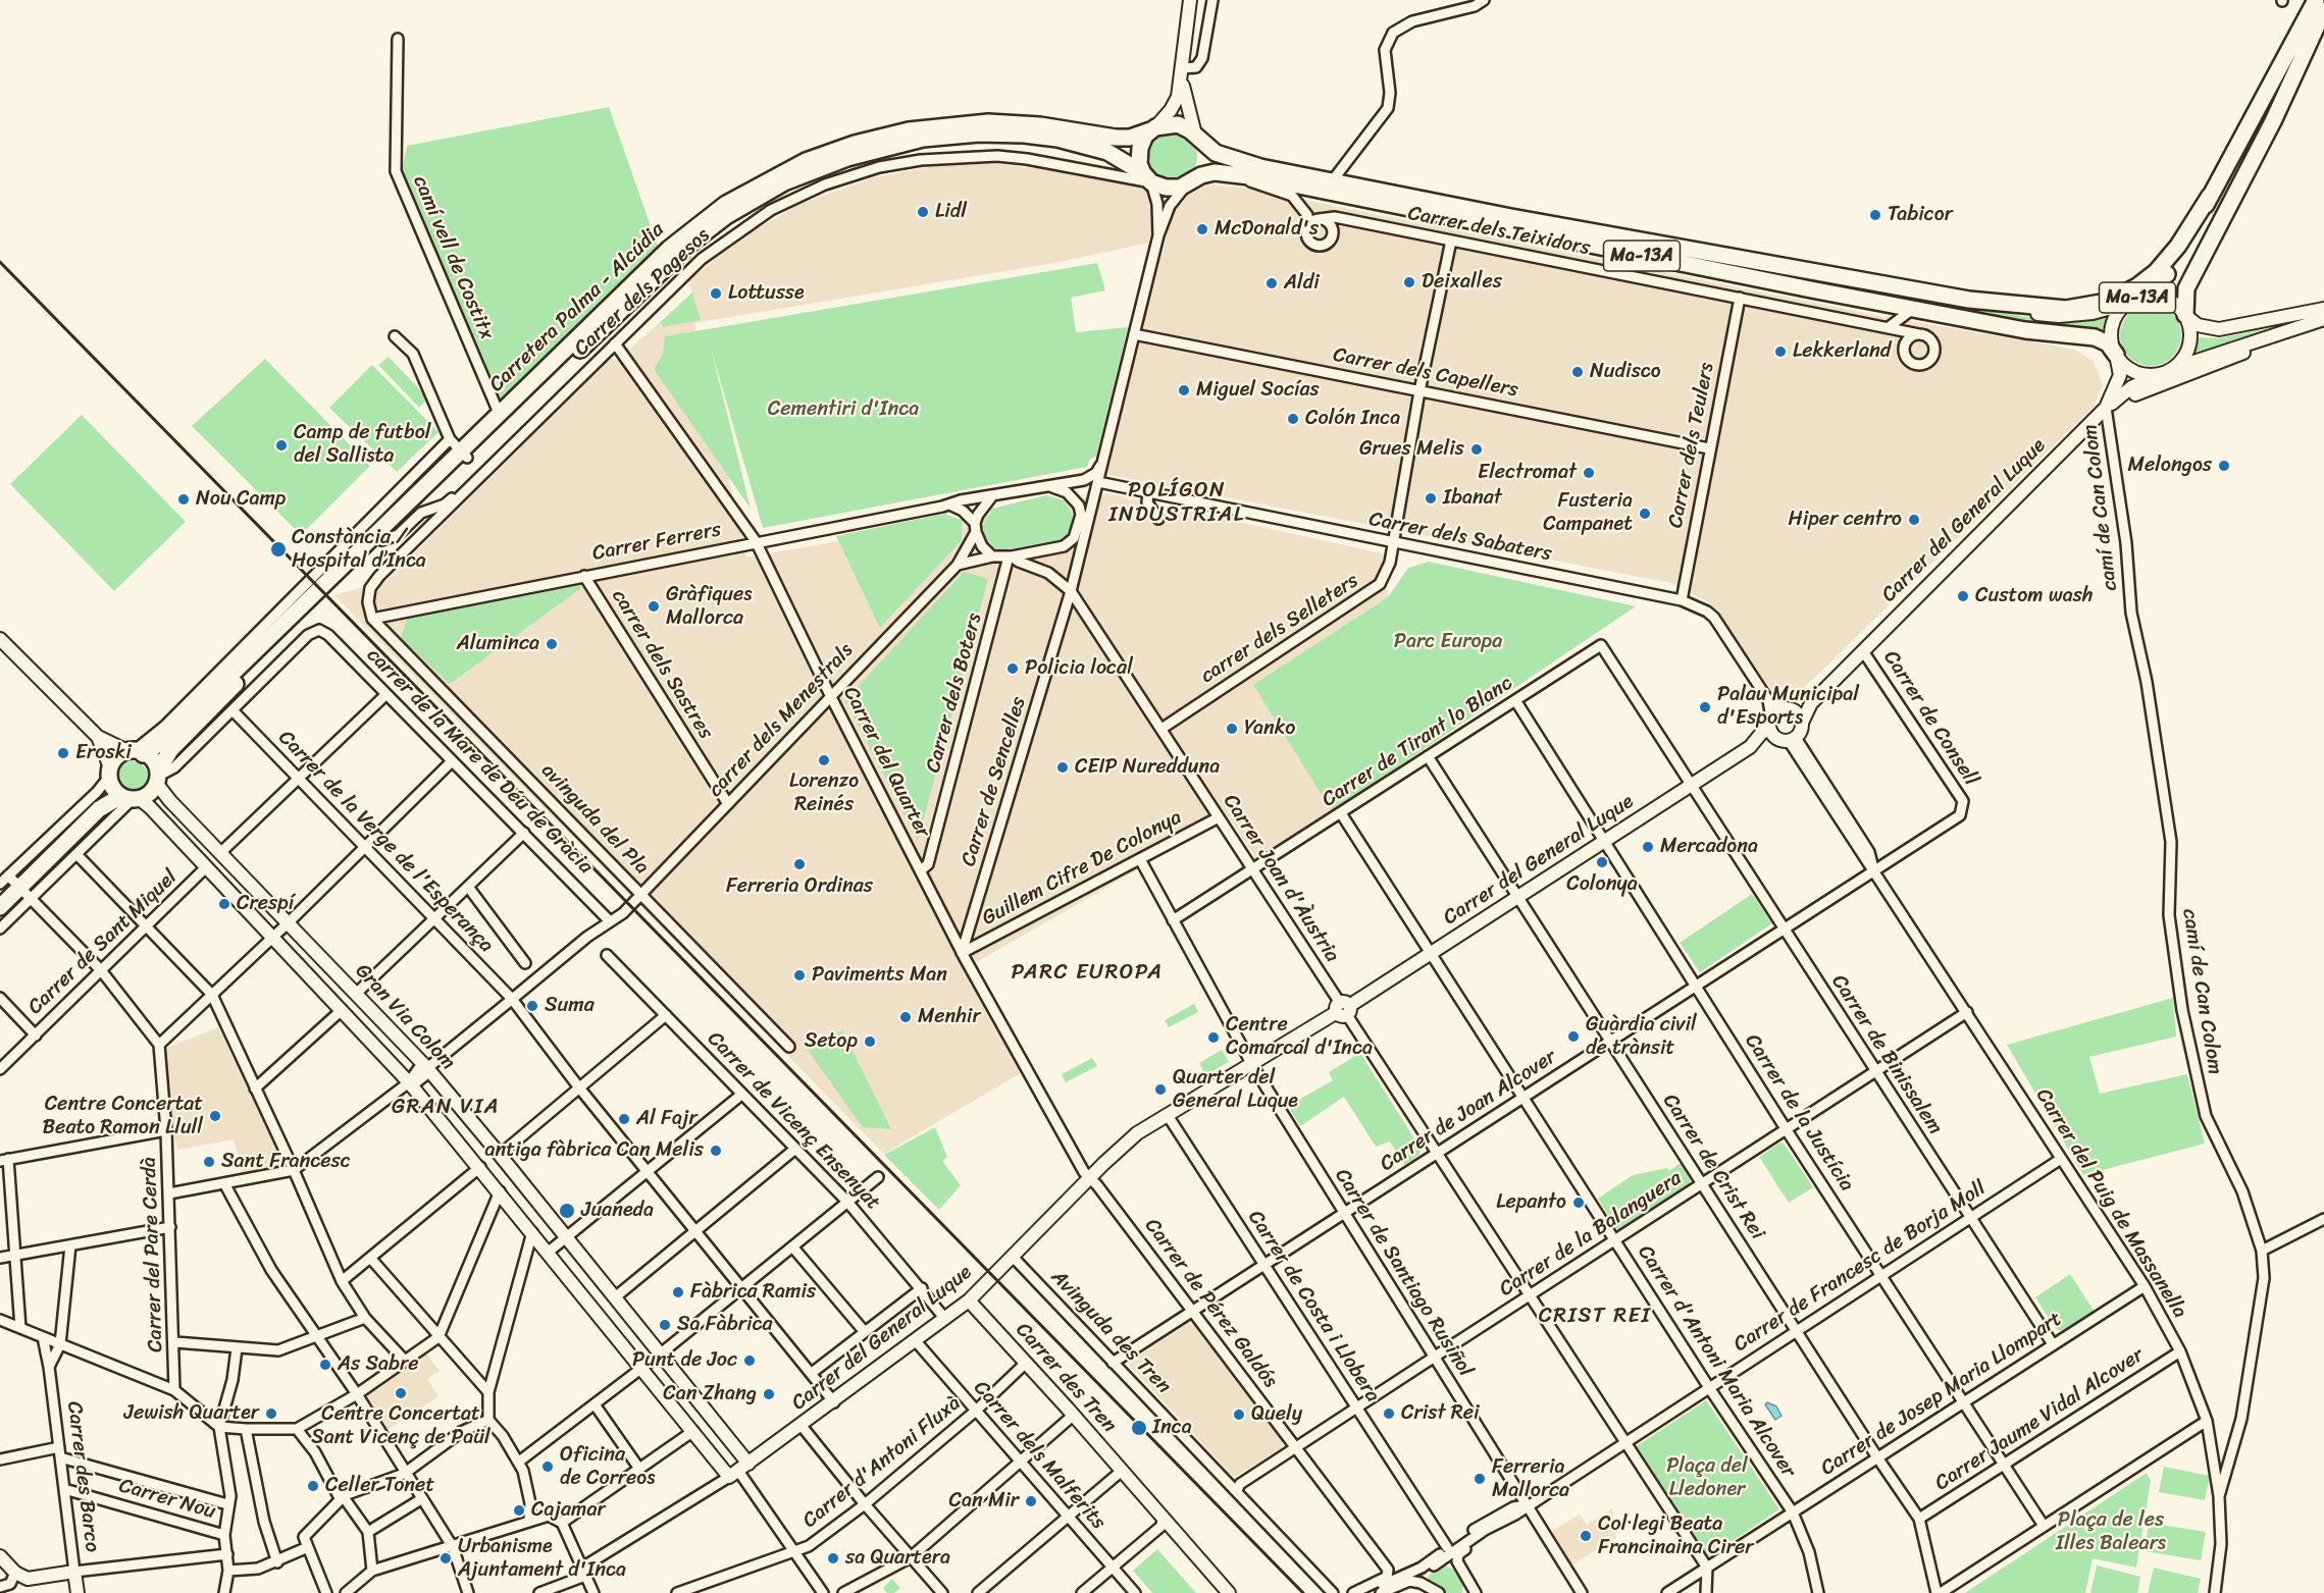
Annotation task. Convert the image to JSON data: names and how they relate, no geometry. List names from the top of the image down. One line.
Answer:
{"streets":{"highway":["Ma-13A","Carretera Palma - Alcúdia"],"main road":["Carrer del General Luque","Gran Via Colom","Carrer des Tren","Carrer des Barco"],"street":["Carrer dels Teixidors","camí vell de Costitx","Carrer dels Pagesos","Carrer dels Capellers","Carrer dels Teulers","camí de Can Colom","Carrer dels Sabaters","Carrer Ferrers","carrer dels Selleters","carrer dels Sastres","Carrer dels Boters","Carrer de Consell","carrer dels Menestrals","Carrer de Tirant lo Blanc","carrer de la Mare de Déu de Gràcia","Carrer del Quarter","Carrer de Sencelles","avinguda del Pla","Carrer de la Verge de l'Esperança","Guillem Cifre De Colonya","Carrer Joan d'Àustria","Carrer de Sant Miquel","Carrer de Binissalem","Carrer de Joan Alcover","Carrer de la Justícia","Carrer de Vicenç Ensenyat","Carrer de Crist Rei","Carrer del Puig de Massanella","Carrer de la Balanguera","Carrer del Pare Cerdà","Carrer de Francesc de Borja Moll","Carrer de Santiago Rusiñol","Carrer de Pérez Galdós","Carrer de Costa i Llobera","Avinguda des Tren","Carrer d'Antoni Maria Alcover","Carrer de Josep Maria Llompart","Carrer Jaume Vidal Alcover","Carrer dels Malferits","Carrer d'Antoni Fluxà","Carrer Nou"]},"crossings":[["Carrer dels Teixidors","Carrer dels Teulers"],["Carrer dels Teixidors","carrer dels Selleters"],["Ma-13A","Carrer dels Pagesos"],["Ma-13A","Carretera Palma - Alcúdia"],["Ma-13A","Carrer del General Luque"],["Ma-13A","Carrer de Sencelles"],["camí vell de Costitx","Carretera Palma - Alcúdia"],["Carrer dels Pagesos","Carretera Palma - Alcúdia"],["Carrer dels Pagesos","Carrer Ferrers"],["Carrer dels Pagesos","Carrer del Quarter"],["Carrer dels Pagesos","Carrer de Sencelles"],["Carrer dels Pagesos","avinguda del Pla"],["Carretera Palma - Alcúdia","Carrer de Sencelles"],["Carretera Palma - Alcúdia","Gran Via Colom"],["Carrer dels Capellers","Carrer dels Teulers"],["Carrer dels Capellers","carrer dels Selleters"],["Carrer dels Capellers","Carrer de Sencelles"],["Carrer dels Teulers","Carrer dels Sabaters"],["camí de Can Colom","Carrer del General Luque"],["camí de Can Colom","Carrer del Puig de Massanella"],["Carrer del General Luque","Carrer dels Sabaters"],["Carrer del General Luque","Carrer de Consell"],["Carrer del General Luque","Carrer del Quarter"],["Carrer del General Luque","Carrer de la Verge de l'Esperança"],["Carrer del General Luque","Carrer Joan d'Àustria"],["Carrer del General Luque","Gran Via Colom"],["Carrer del General Luque","Carrer de Binissalem"],["Carrer del General Luque","Carrer de la Justícia"],["Carrer del General Luque","Carrer de Vicenç Ensenyat"],["Carrer del General Luque","Carrer de Crist Rei"],["Carrer del General Luque","Carrer del Puig de Massanella"],["Carrer del General Luque","Carrer de Santiago Rusiñol"],["Carrer del General Luque","Carrer de Pérez Galdós"],["Carrer del General Luque","Carrer de Costa i Llobera"],["Carrer del General Luque","Avinguda des Tren"],["Carrer del General Luque","Carrer d'Antoni Maria Alcover"],["Carrer del General Luque","Carrer des Tren"],["Carrer del General Luque","Carrer dels Malferits"],["Carrer dels Sabaters","carrer dels Selleters"],["Carrer dels Sabaters","Carrer de Sencelles"],["Carrer dels Sabaters","Carrer del Puig de Massanella"],["Carrer Ferrers","carrer dels Sastres"],["Carrer Ferrers","Carrer dels Boters"],["Carrer Ferrers","carrer dels Menestrals"],["Carrer Ferrers","Carrer del Quarter"],["Carrer Ferrers","Carrer de Sencelles"],["Carrer Ferrers","avinguda del Pla"],["Carrer Ferrers","Carrer Joan d'Àustria"],["carrer dels Selleters","Carrer Joan d'Àustria"],["carrer dels Sastres","carrer dels Menestrals"],["Carrer dels Boters","carrer dels Menestrals"],["Carrer dels Boters","Carrer del Quarter"],["Carrer dels Boters","Carrer de Sencelles"],["Carrer dels Boters","Carrer Joan d'Àustria"],["Carrer de Consell","Carrer de Joan Alcover"],["carrer dels Menestrals","carrer de la Mare de Déu de Gràcia"],["carrer dels Menestrals","Carrer del Quarter"],["carrer dels Menestrals","Carrer de Sencelles"],["carrer dels Menestrals","avinguda del Pla"],["carrer dels Menestrals","Carrer de la Verge de l'Esperança"],["carrer dels Menestrals","Carrer Joan d'Àustria"],["carrer dels Menestrals","Gran Via Colom"],["Carrer de Tirant lo Blanc","Carrer Joan d'Àustria"],["Carrer de Tirant lo Blanc","Carrer de Binissalem"],["Carrer de Tirant lo Blanc","Carrer de la Justícia"],["Carrer de Tirant lo Blanc","Carrer de Crist Rei"],["Carrer de Tirant lo Blanc","Carrer de Santiago Rusiñol"],["Carrer de Tirant lo Blanc","Carrer d'Antoni Maria Alcover"],["carrer de la Mare de Déu de Gràcia","Carrer de la Verge de l'Esperança"],["Carrer del Quarter","Carrer de Sencelles"],["Carrer del Quarter","Guillem Cifre De Colonya"],["Carrer del Quarter","Carrer de Pérez Galdós"],["Carrer de Sencelles","Guillem Cifre De Colonya"],["Carrer de Sencelles","Carrer Joan d'Àustria"],["Guillem Cifre De Colonya","Carrer Joan d'Àustria"],["Guillem Cifre De Colonya","Carrer de Santiago Rusiñol"],["Carrer Joan d'Àustria","Carrer de Joan Alcover"],["Carrer Joan d'Àustria","Carrer de la Balanguera"],["Carrer Joan d'Àustria","Carrer de Francesc de Borja Moll"],["Carrer Joan d'Àustria","Carrer de Josep Maria Llompart"],["Carrer de Sant Miquel","Gran Via Colom"],["Carrer de Binissalem","Carrer de Joan Alcover"],["Carrer de Binissalem","Carrer de la Balanguera"],["Carrer de Binissalem","Carrer de Francesc de Borja Moll"],["Carrer de Binissalem","Carrer de Josep Maria Llompart"],["Carrer de Joan Alcover","Carrer de la Justícia"],["Carrer de Joan Alcover","Carrer de Crist Rei"],["Carrer de Joan Alcover","Carrer del Puig de Massanella"],["Carrer de Joan Alcover","Carrer de Santiago Rusiñol"],["Carrer de Joan Alcover","Carrer de Pérez Galdós"],["Carrer de Joan Alcover","Carrer de Costa i Llobera"],["Carrer de Joan Alcover","Avinguda des Tren"],["Carrer de Joan Alcover","Carrer d'Antoni Maria Alcover"],["Carrer de la Justícia","Carrer de la Balanguera"],["Carrer de la Justícia","Carrer de Francesc de Borja Moll"],["Carrer de la Justícia","Carrer de Josep Maria Llompart"],["Carrer de la Justícia","Carrer Jaume Vidal Alcover"],["Carrer de Crist Rei","Carrer de la Balanguera"],["Carrer de Crist Rei","Carrer de Francesc de Borja Moll"],["Carrer de Crist Rei","Carrer de Josep Maria Llompart"],["Carrer de Crist Rei","Carrer Jaume Vidal Alcover"],["Carrer del Puig de Massanella","Carrer de la Balanguera"],["Carrer del Puig de Massanella","Carrer de Francesc de Borja Moll"],["Carrer del Puig de Massanella","Carrer de Josep Maria Llompart"],["Carrer del Puig de Massanella","Carrer Jaume Vidal Alcover"],["Carrer de la Balanguera","Carrer de Santiago Rusiñol"],["Carrer de la Balanguera","Carrer de Pérez Galdós"],["Carrer de la Balanguera","Carrer de Costa i Llobera"],["Carrer de la Balanguera","Avinguda des Tren"],["Carrer de la Balanguera","Carrer d'Antoni Maria Alcover"],["Carrer de Francesc de Borja Moll","Carrer de Santiago Rusiñol"],["Carrer de Francesc de Borja Moll","Carrer de Costa i Llobera"],["Carrer de Francesc de Borja Moll","Carrer d'Antoni Maria Alcover"],["Carrer d'Antoni Maria Alcover","Carrer de Josep Maria Llompart"],["Carrer des Tren","Carrer d'Antoni Fluxà"],["Carrer dels Malferits","Carrer d'Antoni Fluxà"],["Carrer des Barco","Carrer Nou"]],"districts":["POLÍGON INDUSTRIAL","PARC EUROPA","GRAN VIA","CRIST REI"],"parks":["Cementiri d'Inca","Parc Europa","Plaça del Lledoner","Plaça de les Illes Balears"],"places":["Lidl","Tabicor","McDonald's","Deixalles","Aldi","Lottusse","Lekkerland","Nudisco","Miguel Socías","Colón Inca","Camp de futbol del Sallista","Grues Melis","Melongos","Electromat","Ibanat","Nou Camp","Fusteria Campanet","Hiper centro","Constància / Hospital d’Inca","Custom wash","Gràfiques Mallorca","Aluminca","Policia local","Palau Municipal d'Esports","Yanko","Eroski","Lorenzo Reinés","CEIP Nuredduna","Mercadona","Colonya","Ferreria Ordinas","Crespí","Paviments Man","Suma","Menhir","Guàrdia civil de trànsit","Centre Comarcal d'Inca","Setop","Quarter del General Luque","Centre Concertat Beato Ramon Llull","Al Fajr","antiga fàbrica Can Melis","Sant Francesc","Lepanto","Juaneda","Fàbrica Ramis","Sa Fàbrica","Punt de Joc","As Sabre","Centre Concertat Sant Vicenç de Paül","Can Zhang","Jewish Quarter","Crist Rei","Quely","Inca","Oficina de Correos","Ferreria Mallorca","Celler Tonet","Can Mir","Cajamar","Col·legi Beata Francinaina Cirer","Urbanisme Ajuntament d'Inca","sa Quartera"]}
